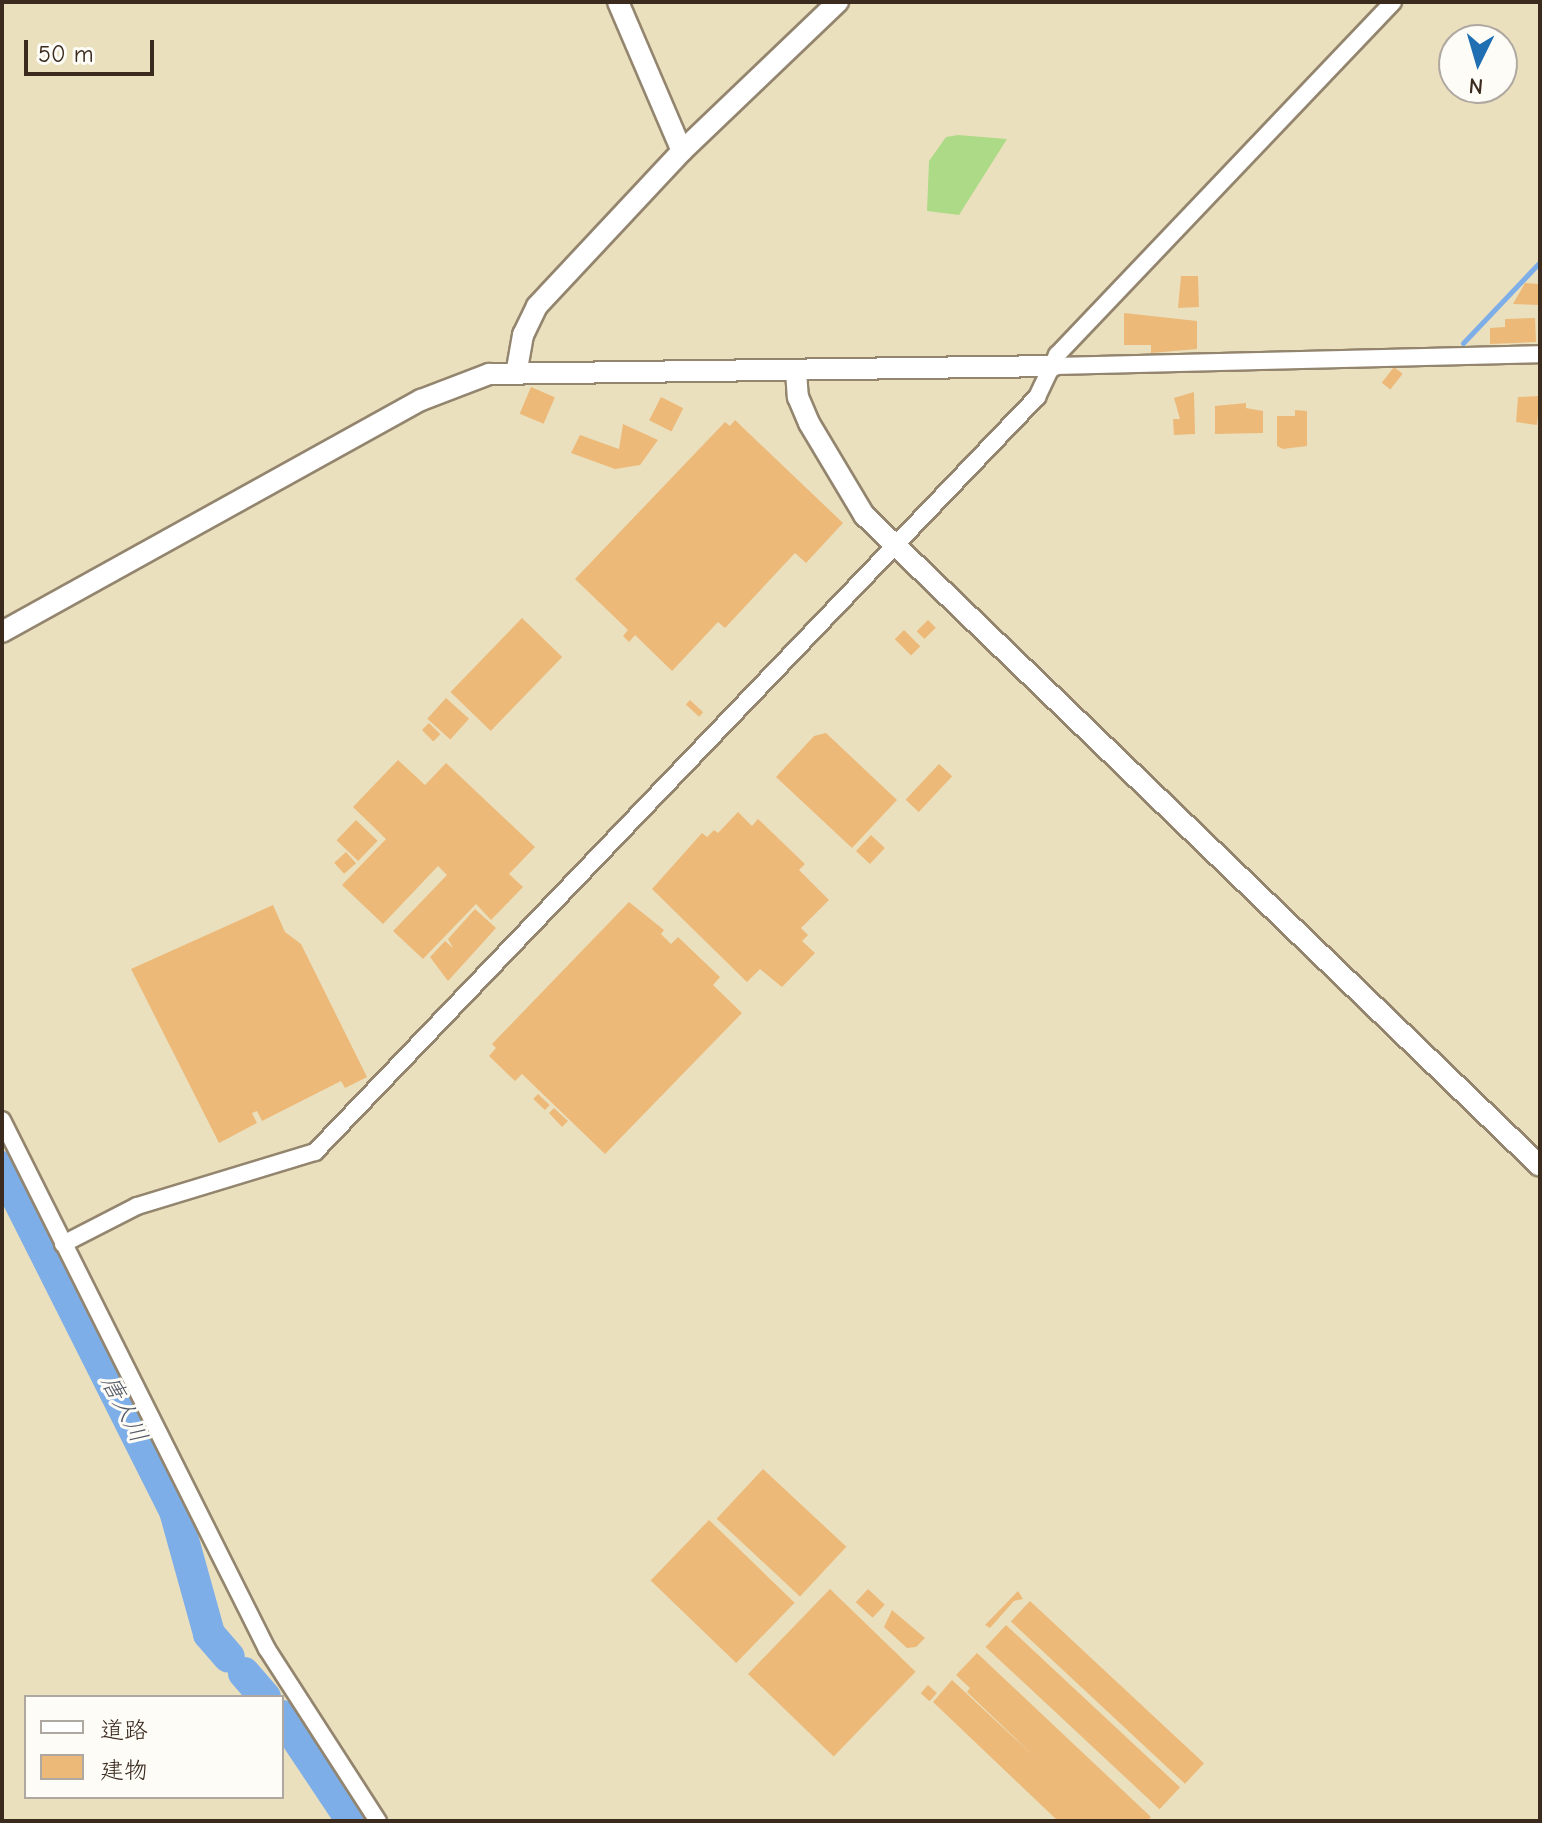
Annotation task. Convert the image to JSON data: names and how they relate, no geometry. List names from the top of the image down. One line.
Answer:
{"water":["唐人川"],"legend":["道路","建物"],"scale_bar":"50 m","north":"bottom"}
